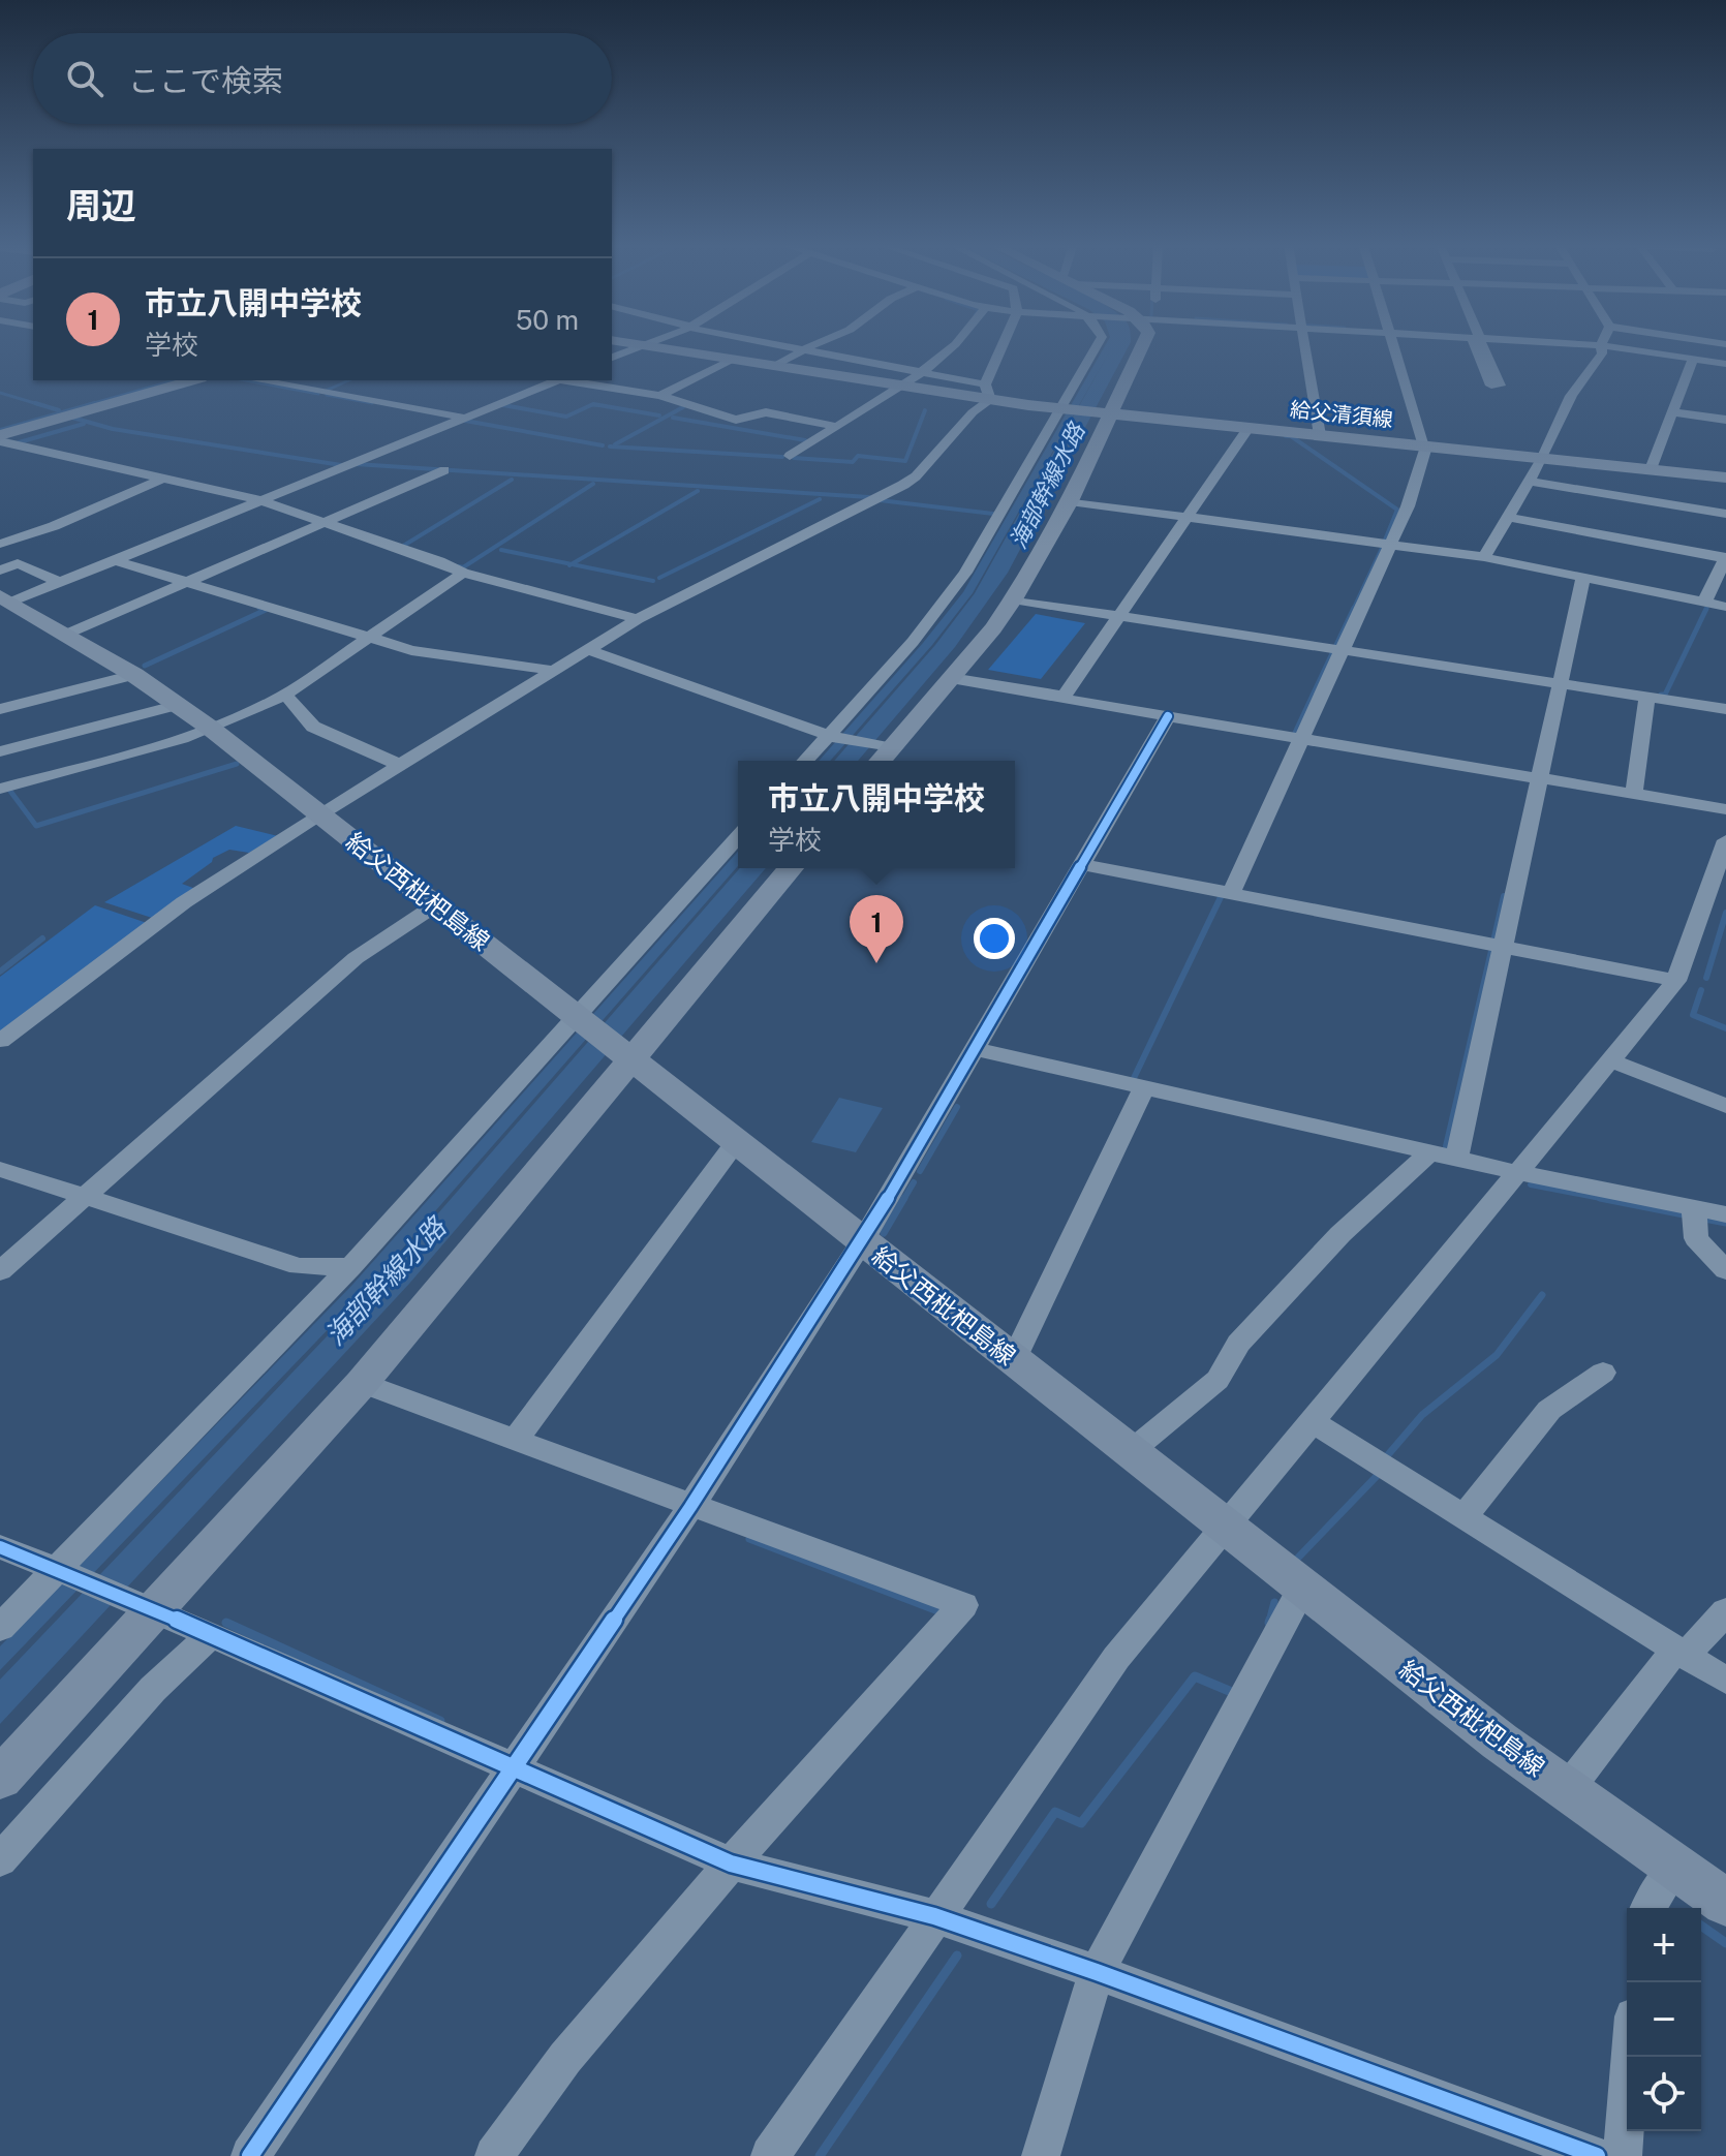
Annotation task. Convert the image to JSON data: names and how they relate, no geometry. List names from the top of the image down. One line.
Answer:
{"streets":{"main road":["給父清須線","給父西枇杷島線"]},"water":["海部幹線水路"],"page":{"search":"ここで検索","heading":"周辺","list":[{"mark":"1","name":"市立八開中学校","note":"学校","value":"50 m"}],"popup":["市立八開中学校","学校"],"pins":"1","map_buttons":["+","−"]}}
